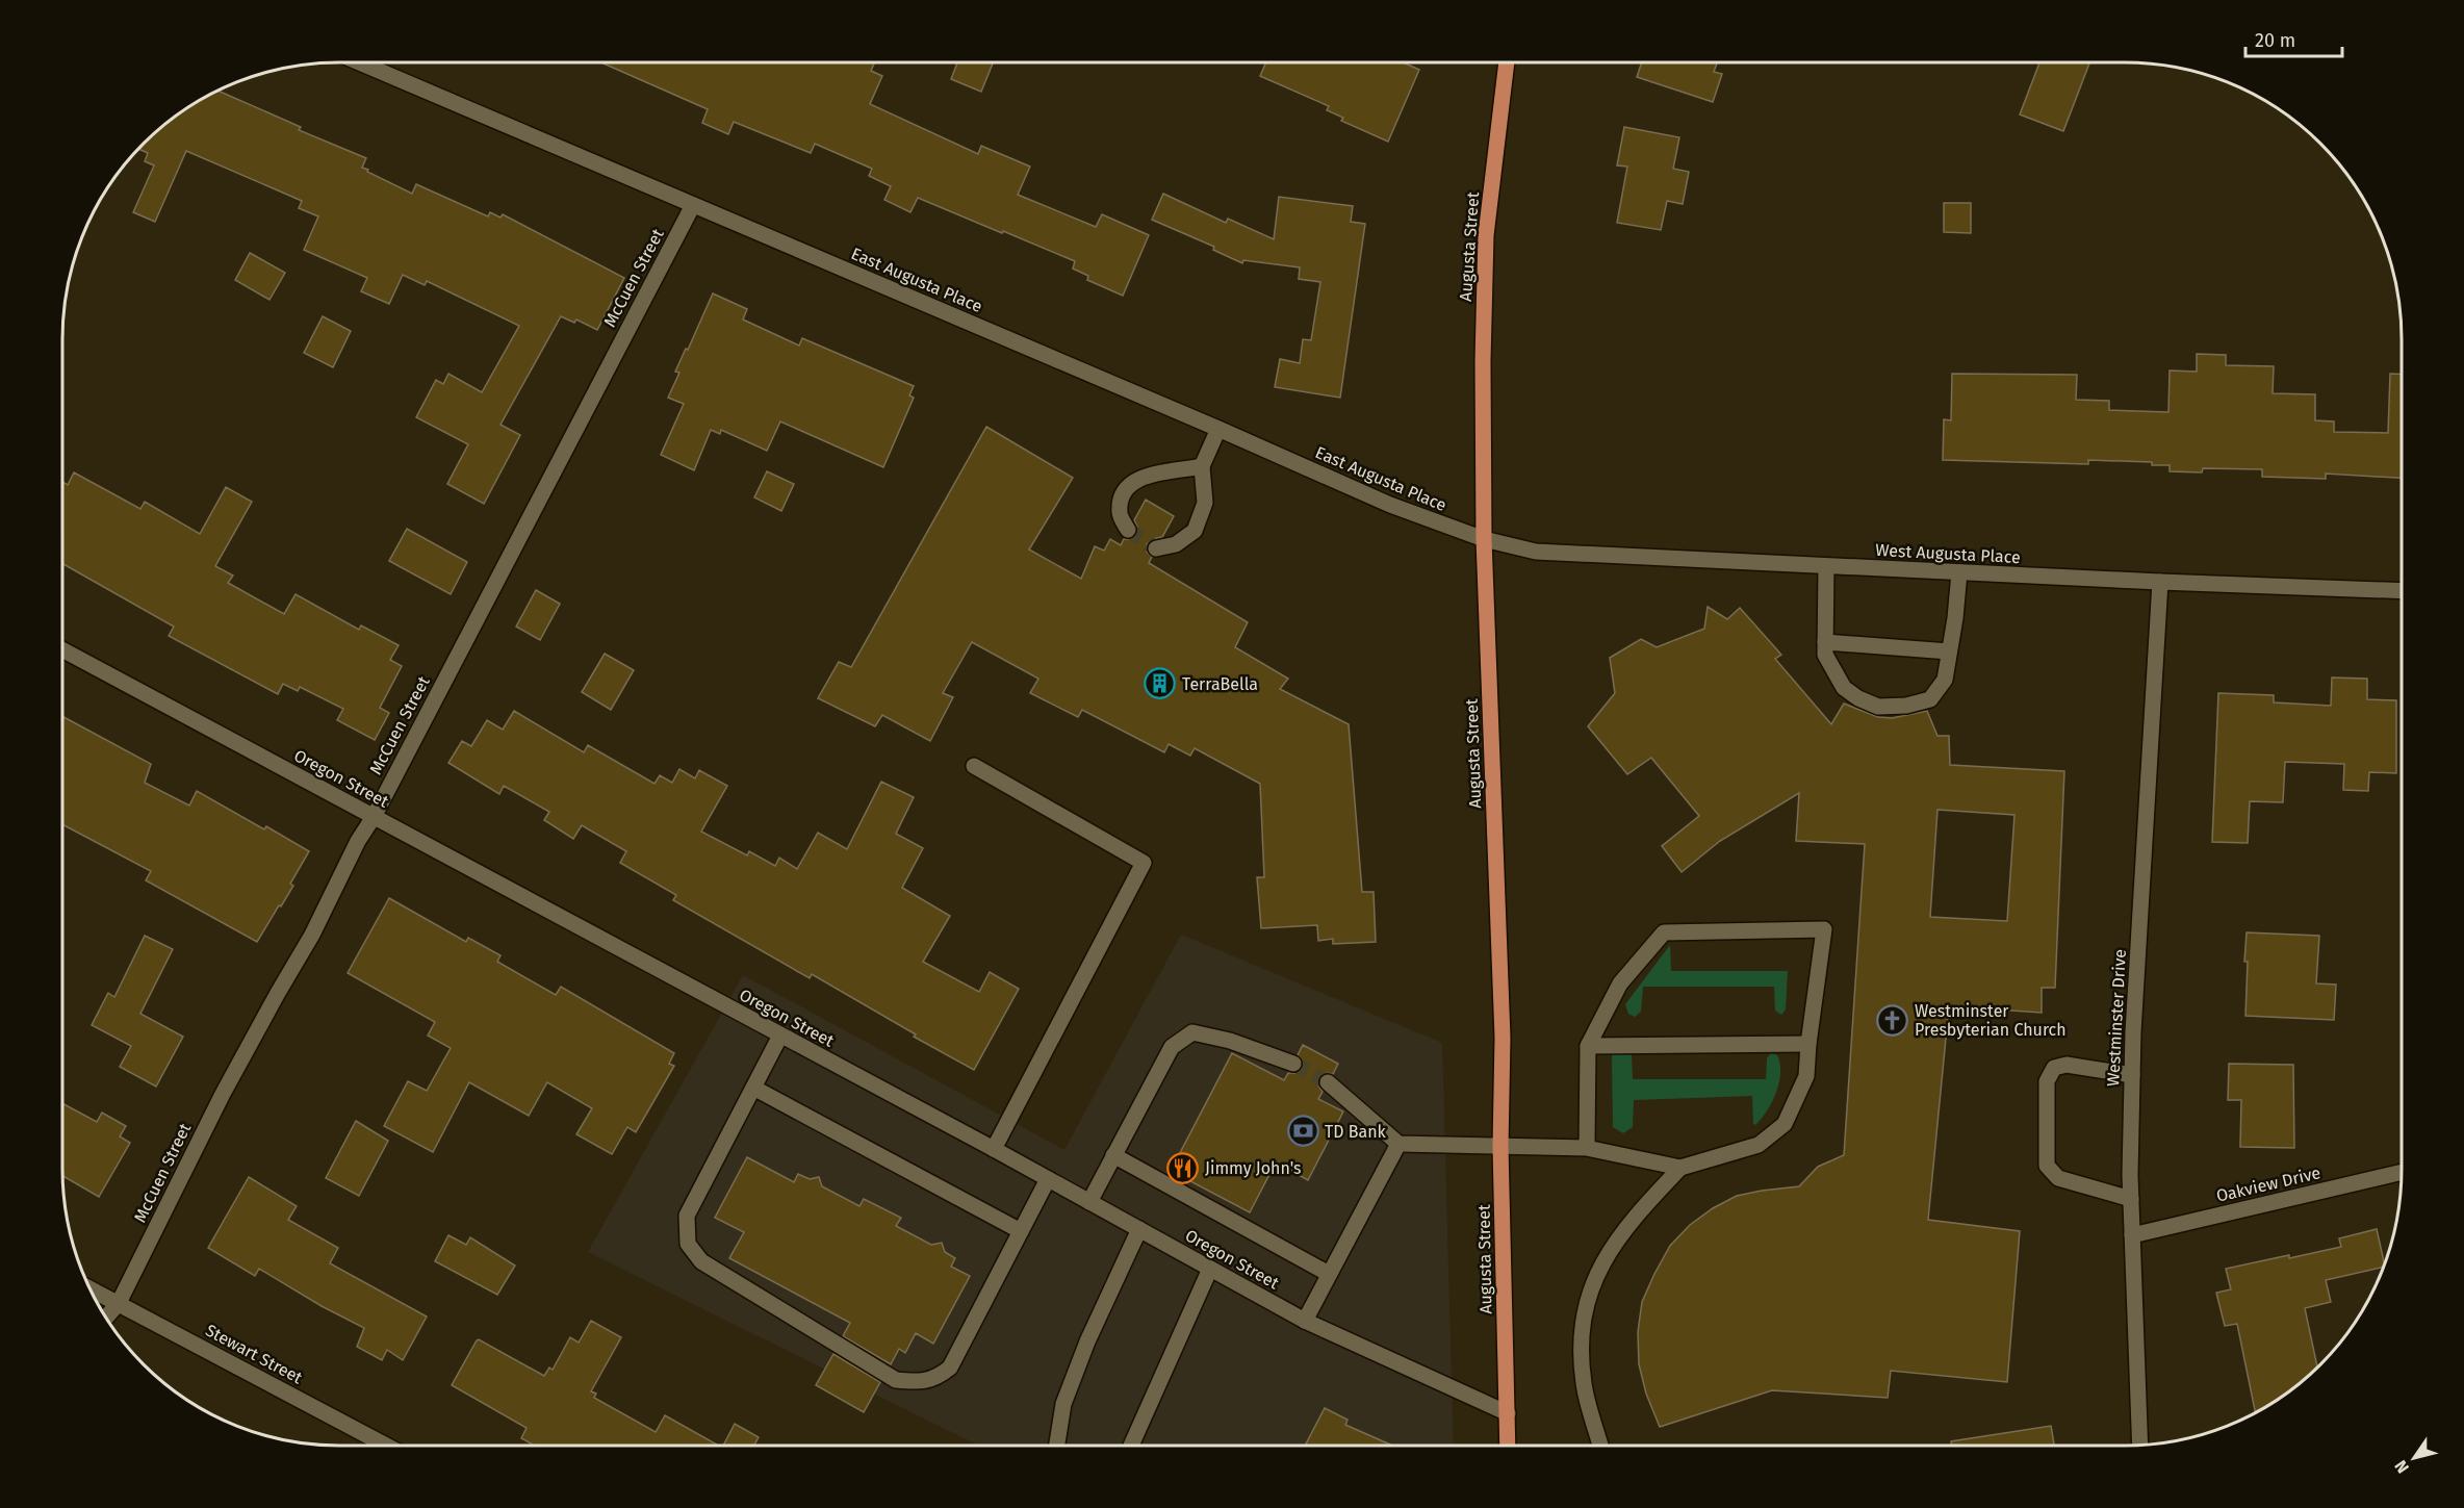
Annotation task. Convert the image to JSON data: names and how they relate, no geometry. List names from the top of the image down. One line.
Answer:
{"streets":{"main road":["Augusta Street"],"street":["McCuen Street","East Augusta Place","West Augusta Place","Oregon Street","Westminster Drive","Oakview Drive","Stewart Street"]},"crossings":[["Augusta Street","East Augusta Place"],["Augusta Street","West Augusta Place"],["Augusta Street","Oregon Street"],["McCuen Street","East Augusta Place"],["McCuen Street","Oregon Street"],["McCuen Street","Stewart Street"],["East Augusta Place","West Augusta Place"],["West Augusta Place","Westminster Drive"],["Westminster Drive","Oakview Drive"]],"places":{"building":["TerraBella"],"church":["Westminster Presbyterian Church"],"bank":["TD Bank"],"restaurant":["Jimmy John's"]},"scale_bar":"20 m","north":"bottom left"}
